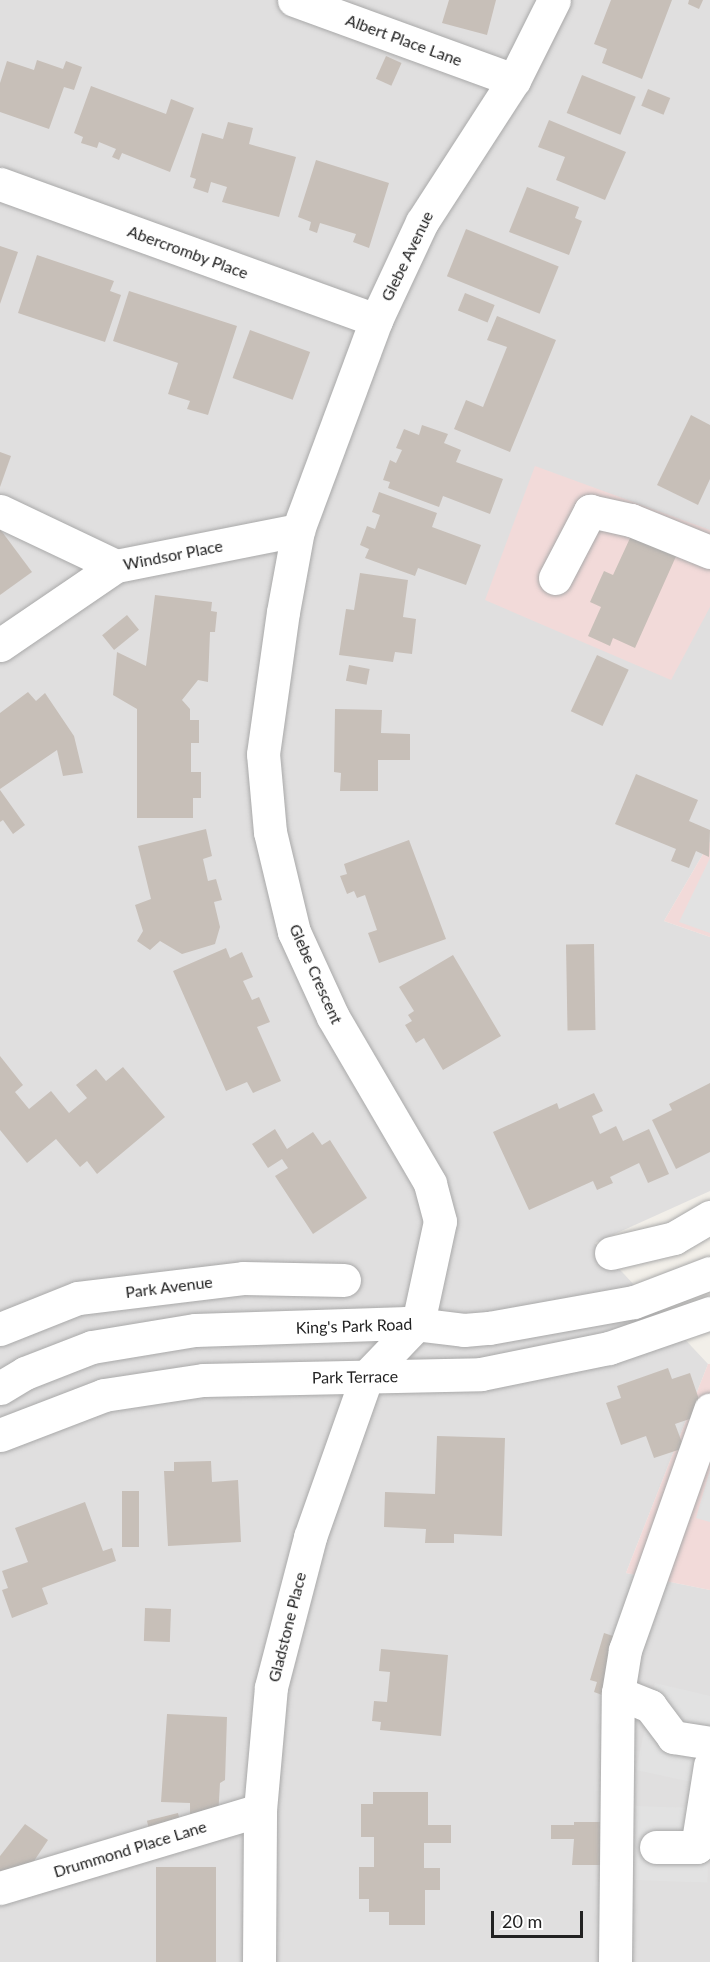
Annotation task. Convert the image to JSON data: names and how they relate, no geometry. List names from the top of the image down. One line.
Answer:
{"streets":{"street":["Albert Place Lane","Abercromby Place","Glebe Avenue","Windsor Place","Glebe Crescent","Park Avenue","King's Park Road","Park Terrace","Gladstone Place","Drummond Place Lane"]},"crossings":[["Albert Place Lane","Glebe Avenue"],["Abercromby Place","Glebe Avenue"],["Glebe Avenue","Windsor Place"],["Glebe Avenue","Glebe Crescent"],["Windsor Place","Glebe Crescent"],["Glebe Crescent","King's Park Road"],["Glebe Crescent","Gladstone Place"],["King's Park Road","Gladstone Place"],["Park Terrace","Gladstone Place"],["Gladstone Place","Drummond Place Lane"]],"scale_bar":"20 m"}
